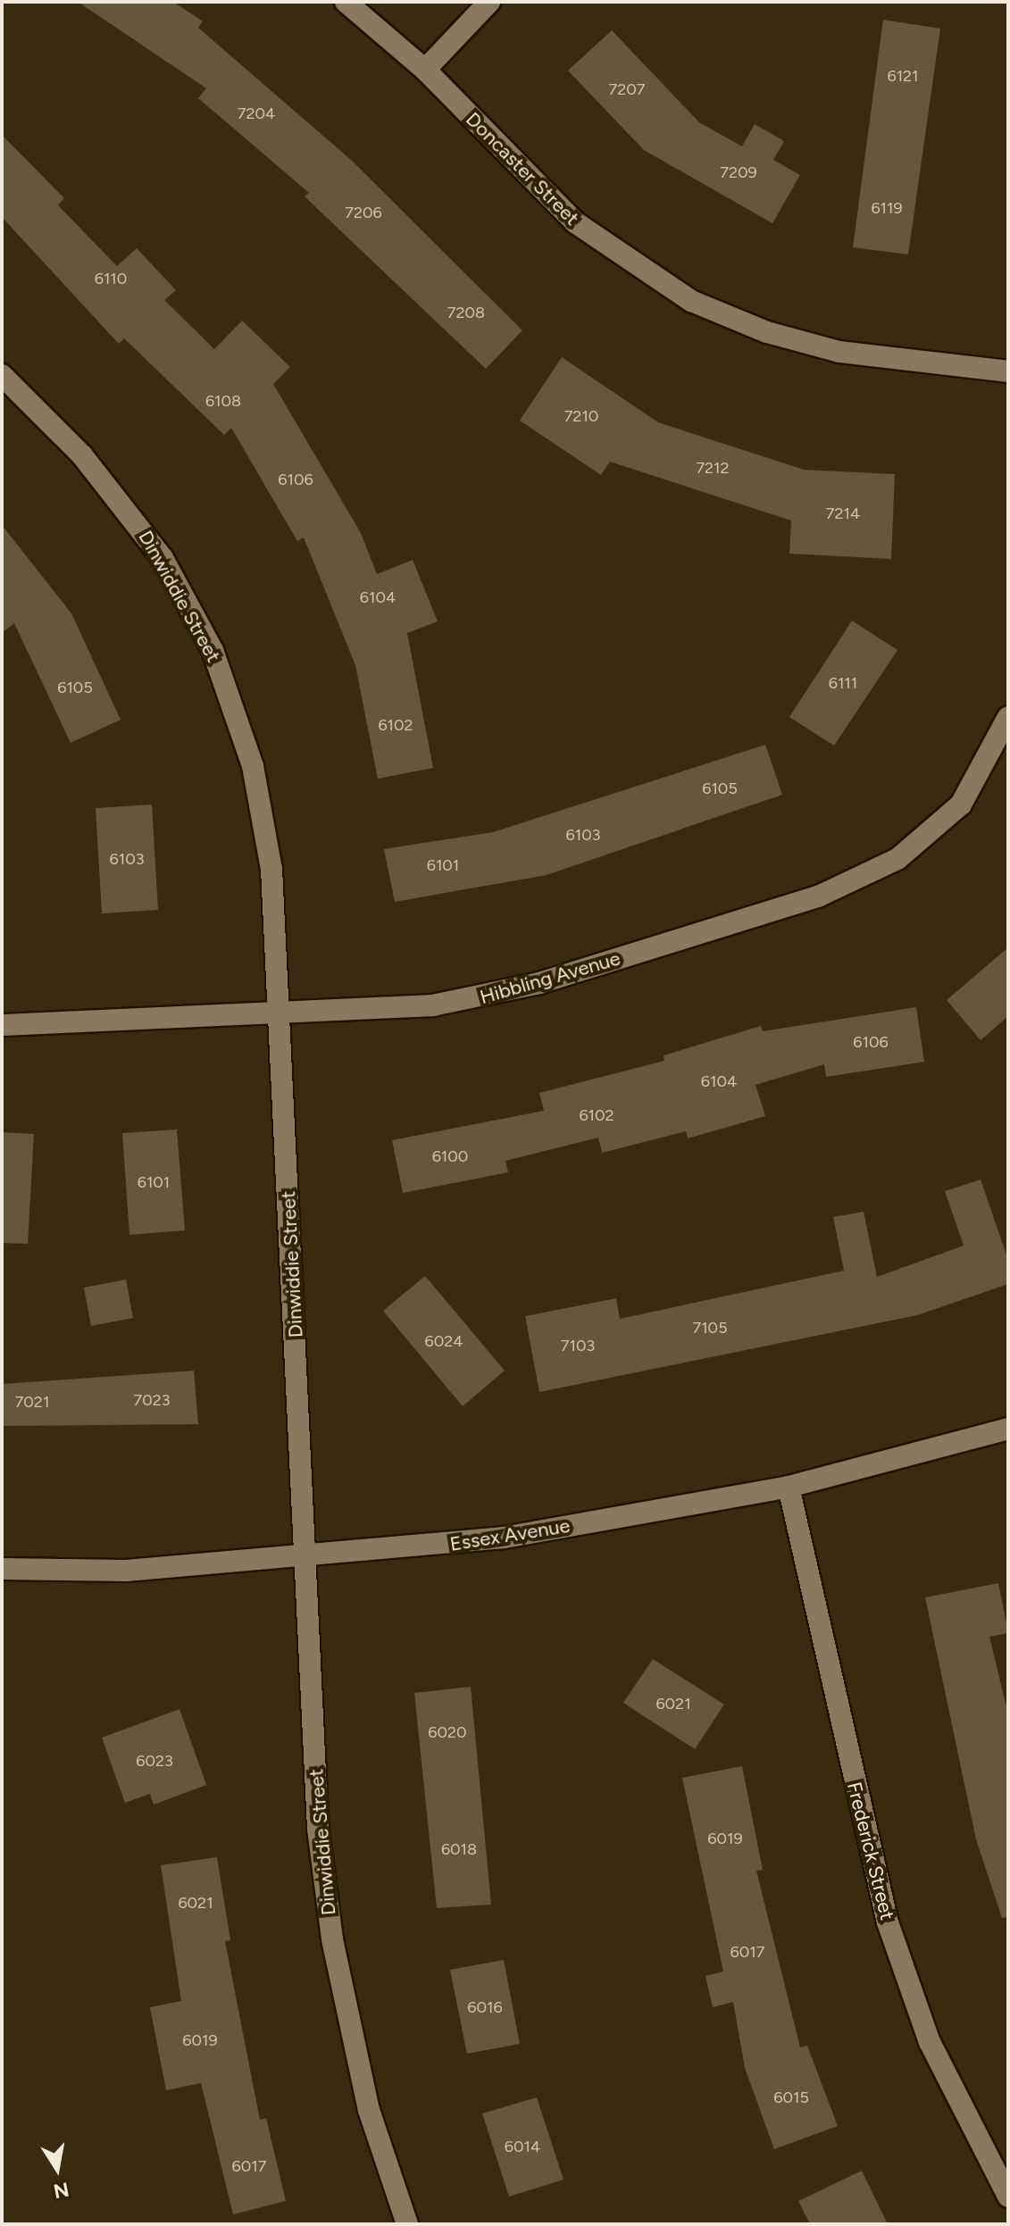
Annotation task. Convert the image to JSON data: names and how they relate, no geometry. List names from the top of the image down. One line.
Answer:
{"streets":{"street":["Doncaster Street","Dinwiddie Street","Hibbling Avenue","Essex Avenue","Frederick Street"]},"crossings":[["Dinwiddie Street","Hibbling Avenue"],["Dinwiddie Street","Essex Avenue"],["Essex Avenue","Frederick Street"]],"house_numbers":["6121","7207","7204","7209","6119","7206","6110","7208","6108","7210","7212","6106","7214","6104","6111","6105","6102","6105","6103","6103","6101","6106","6104","6102","6100","6101","7105","6024","7103","7023","7021","6021","6020","6023","6019","6018","6021","6017","6016","6019","6015","6014","6017"],"north":"bottom"}
